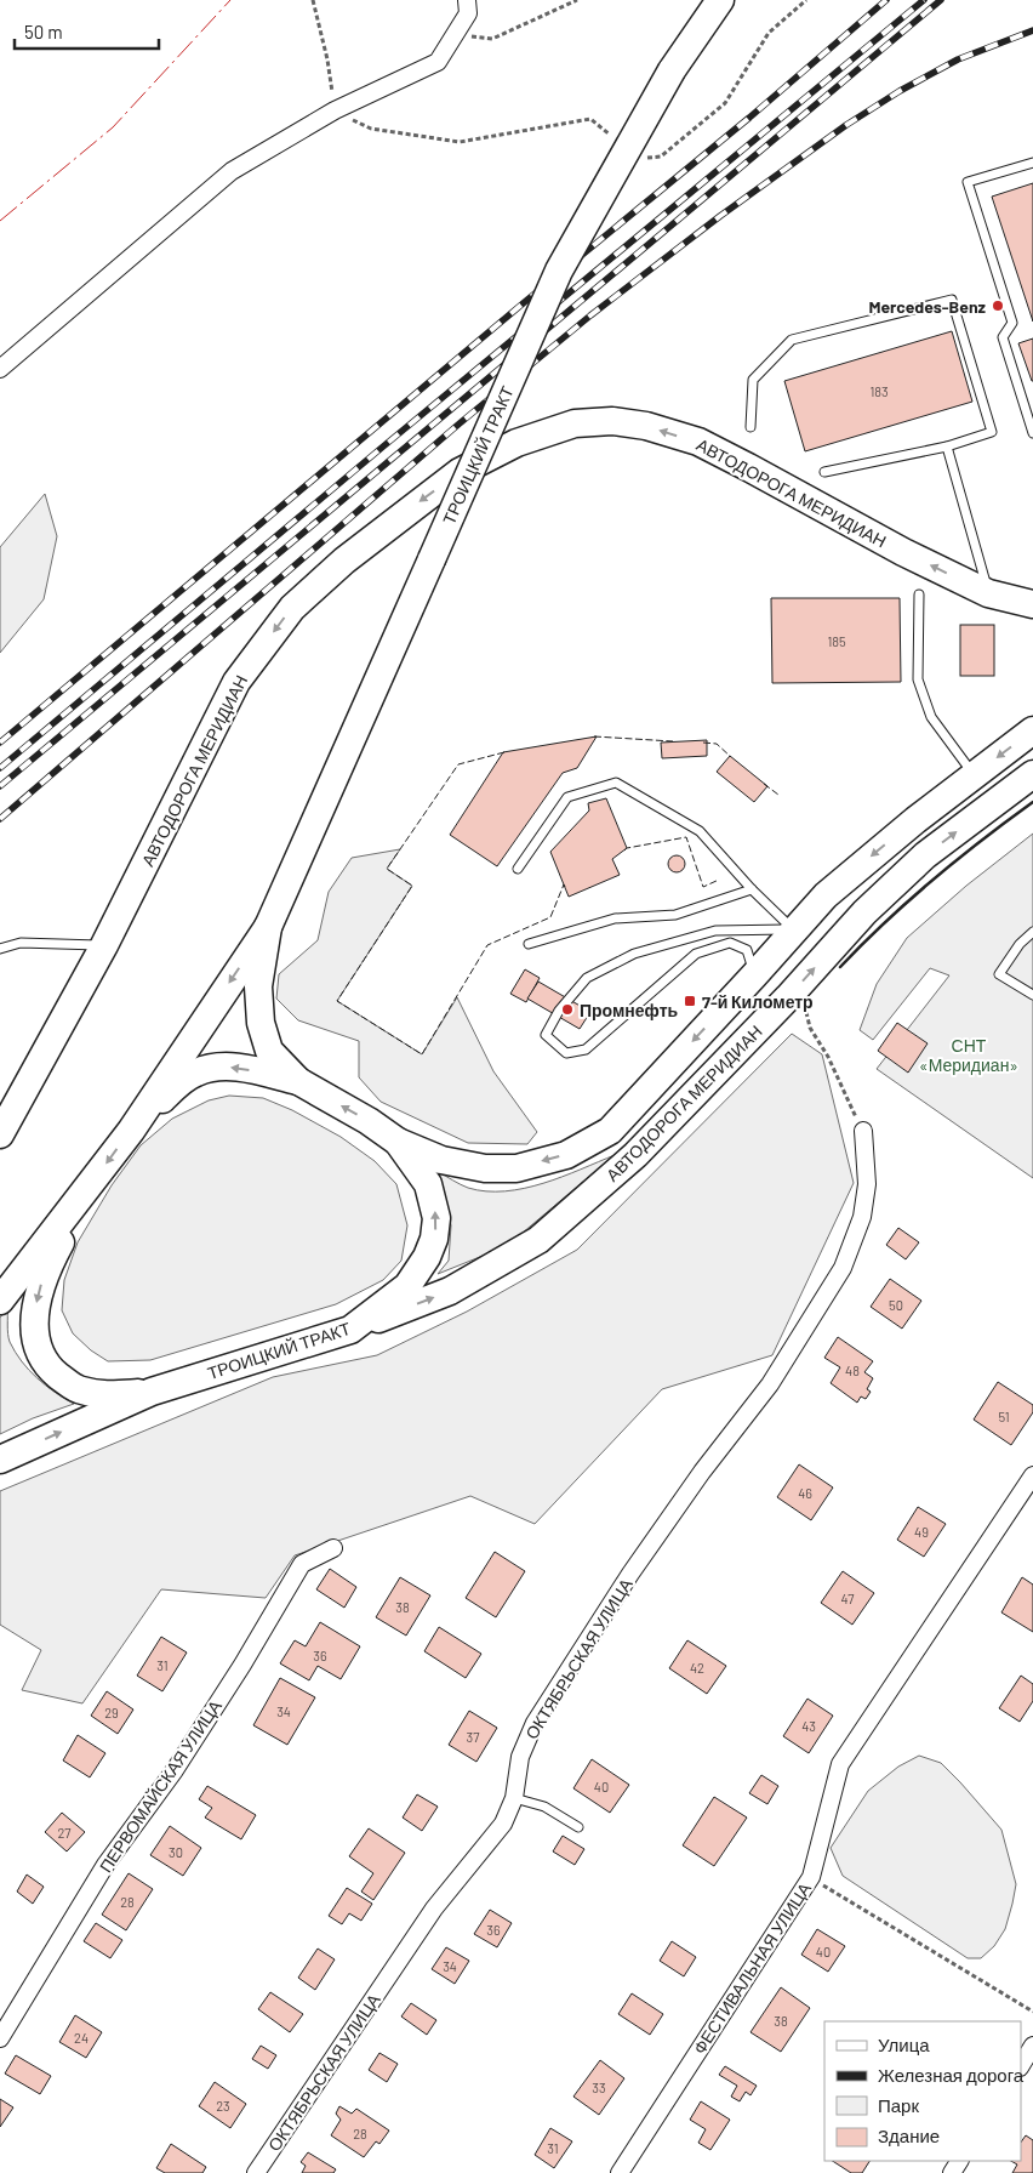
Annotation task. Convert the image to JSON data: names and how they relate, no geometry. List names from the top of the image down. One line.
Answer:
{"streets":{"main road":["ТРОИЦКИЙ ТРАКТ","АВТОДОРОГА МЕРИДИАН"],"street":["ОКТЯБРЬСКАЯ УЛИЦА","ПЕРВОМАЙСКАЯ УЛИЦА","ФЕСТИВАЛЬНАЯ УЛИЦА"]},"crossings":[["ТРОИЦКИЙ ТРАКТ","АВТОДОРОГА МЕРИДИАН"]],"parks":["СНТ «Меридиан»"],"places":{"other":["Mercedes-Benz","Промнефть"],"transit":["7-й Километр"]},"house_numbers":["183","185","50","48","51","46","49","47","38","36","31","42","34","29","43","37","40","27","30","28","36","40","34","38","24","33","23","28","31"],"legend":["Улица","Железная дорога","Парк","Здание"],"scale_bar":"50 m"}
